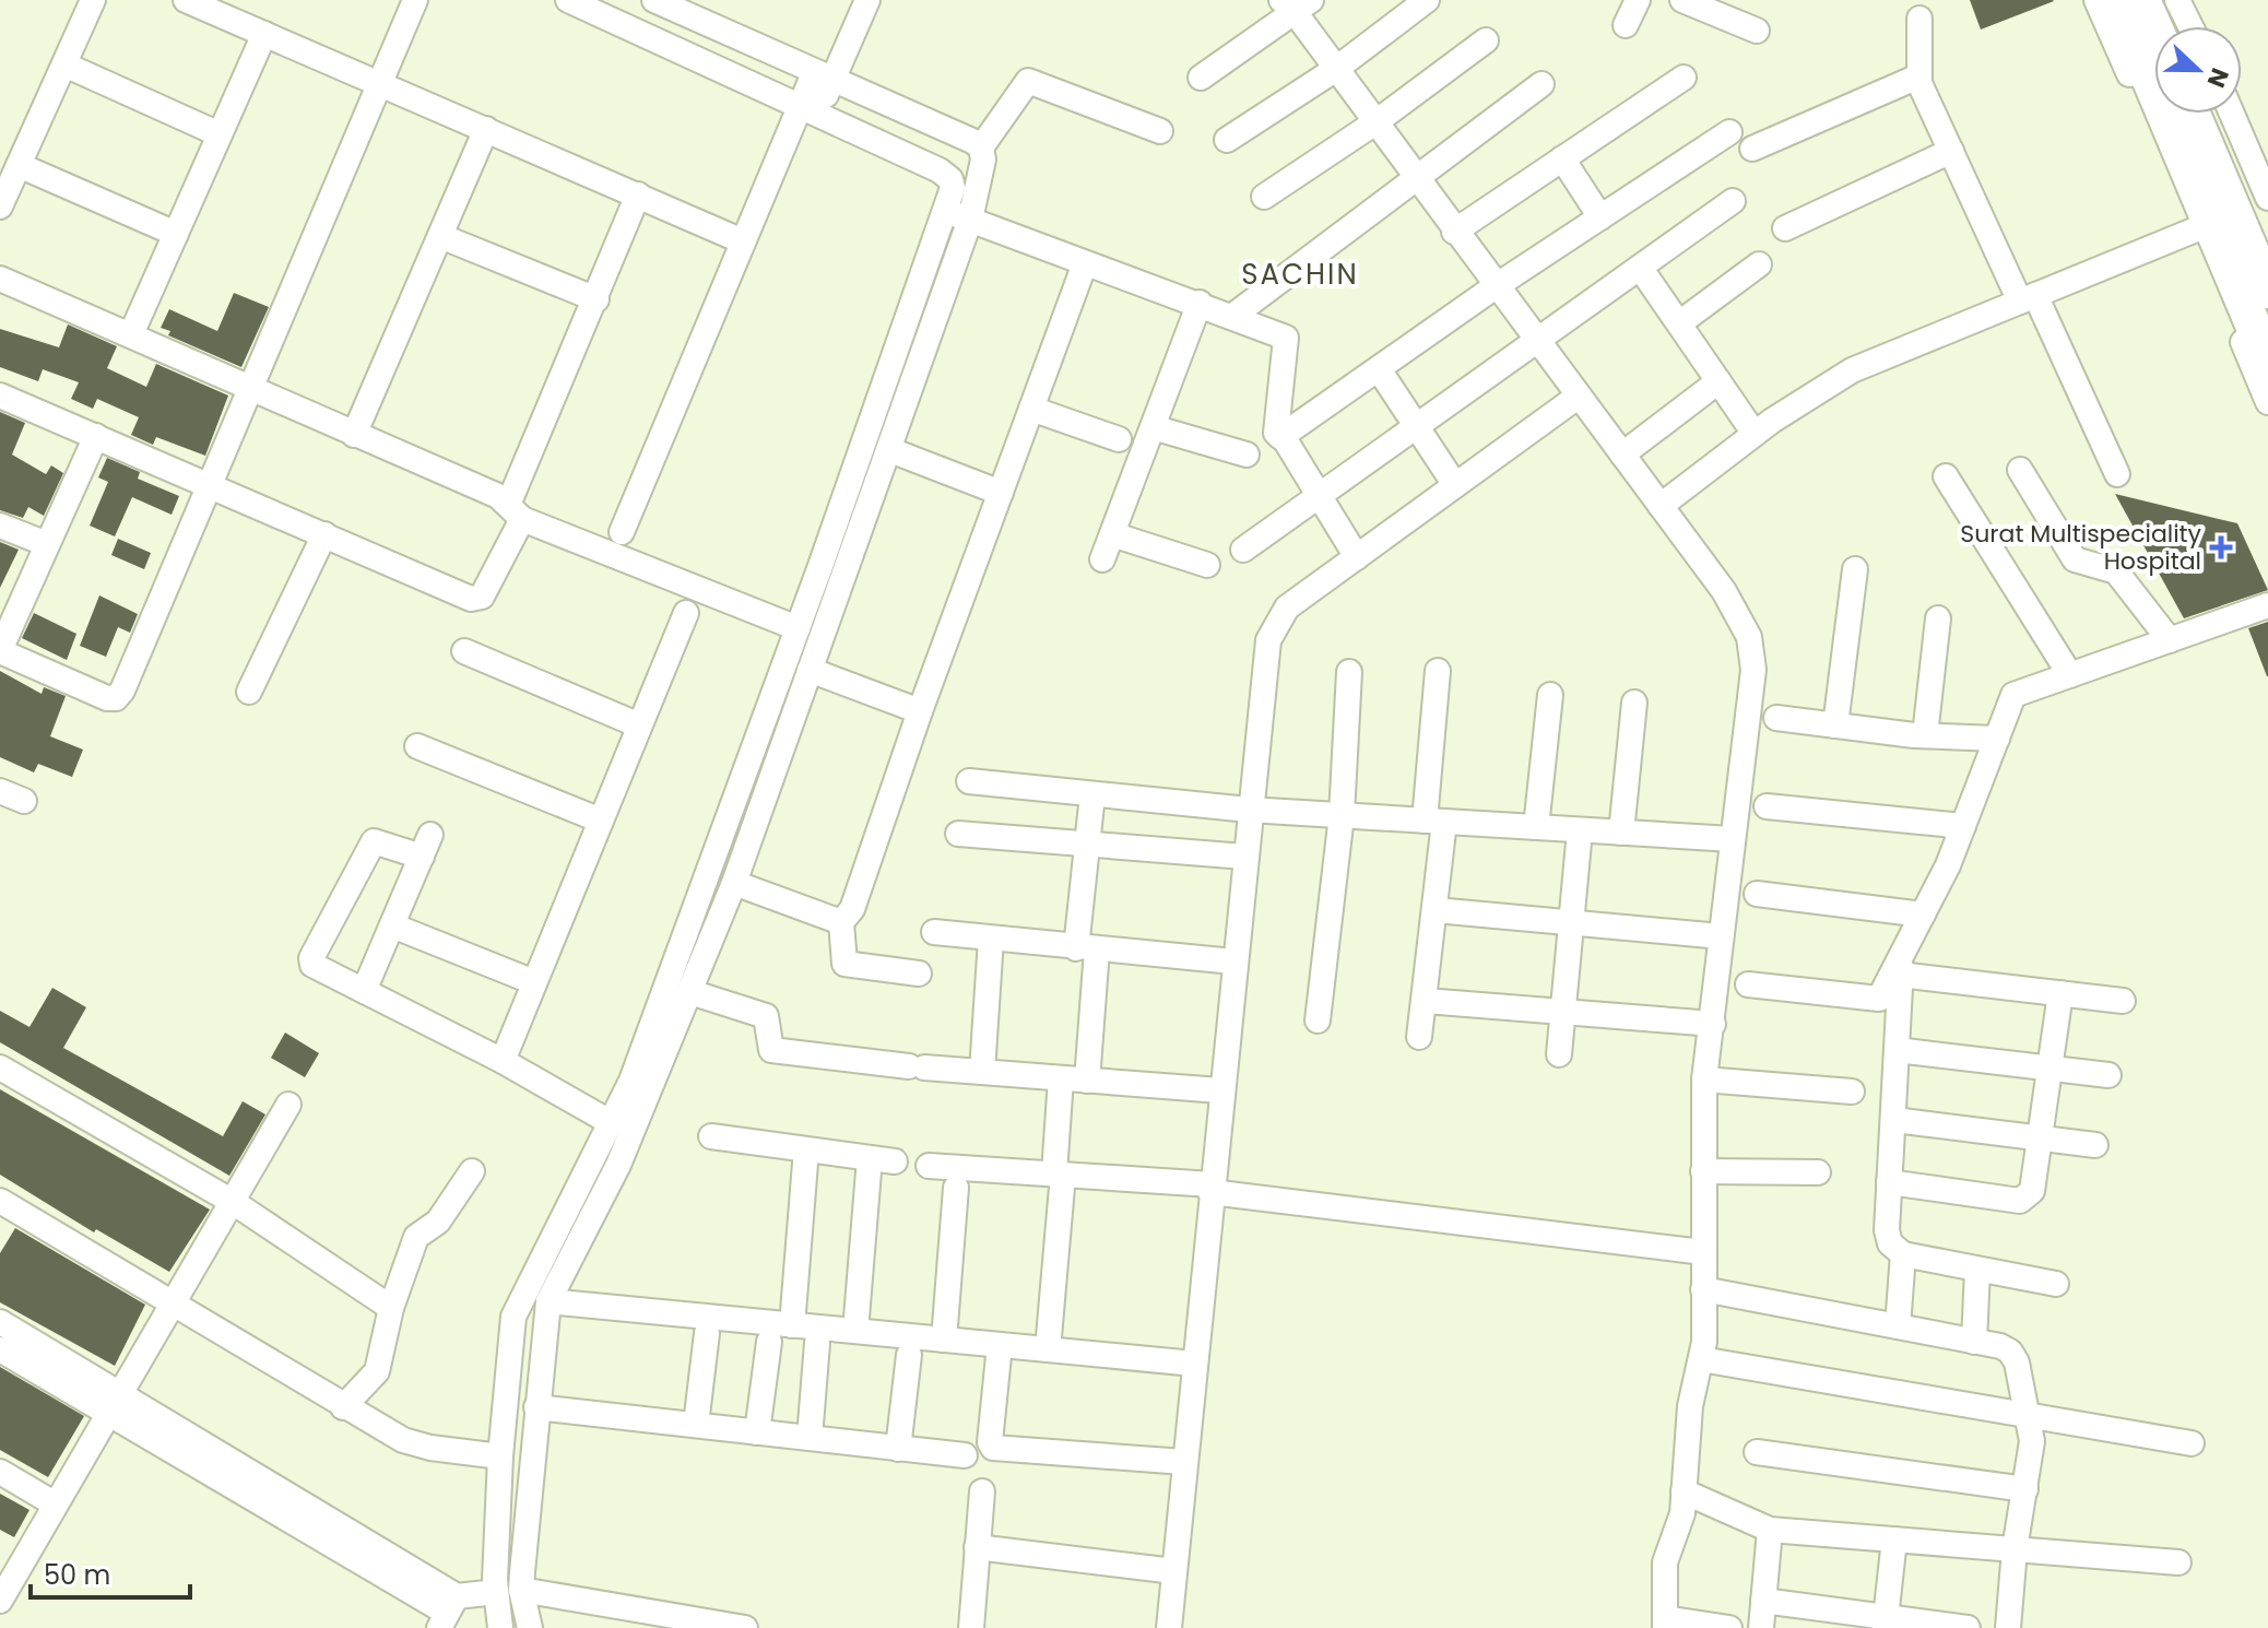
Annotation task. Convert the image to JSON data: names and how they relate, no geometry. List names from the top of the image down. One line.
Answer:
{"districts":["SACHIN"],"places":{"health":["Surat Multispeciality Hospital"]},"scale_bar":"50 m","north":"right"}
